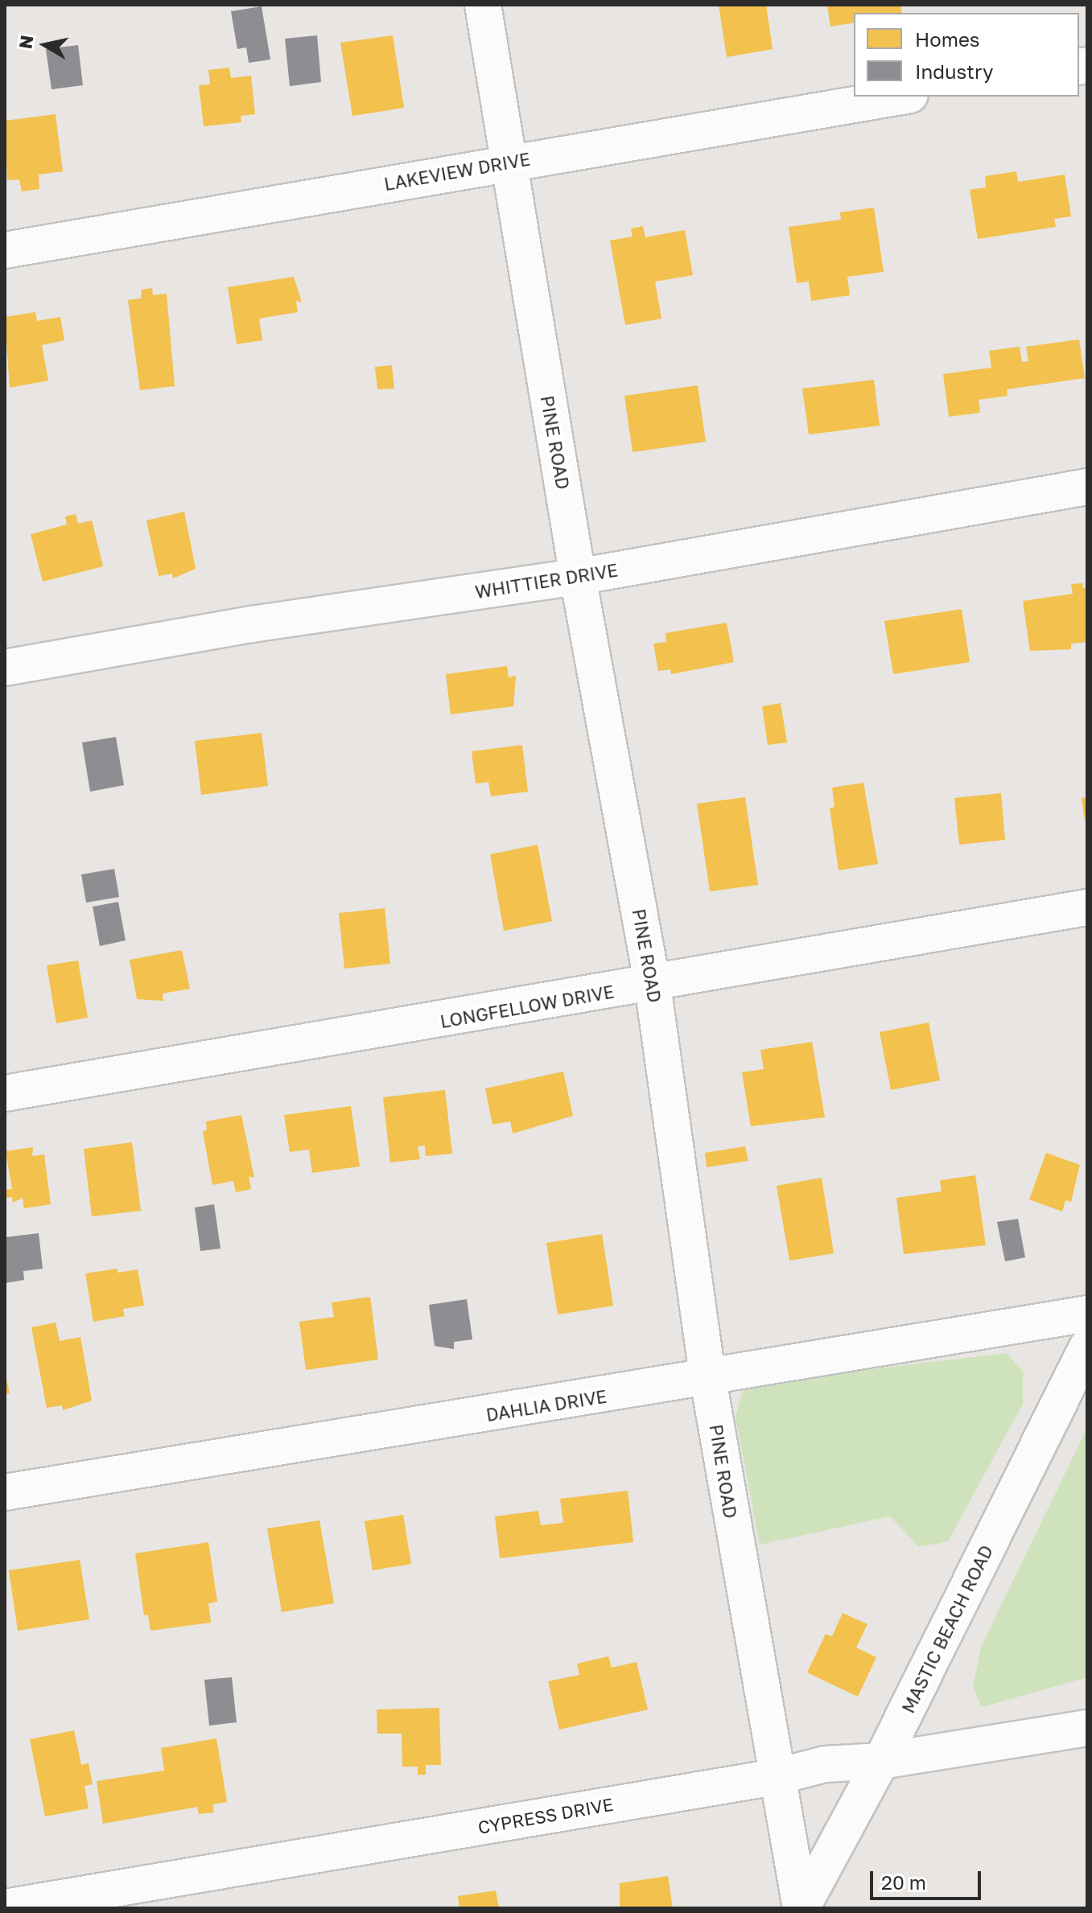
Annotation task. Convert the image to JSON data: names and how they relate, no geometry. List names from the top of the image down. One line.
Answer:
{"streets":{"street":["LAKEVIEW DRIVE","PINE ROAD","WHITTIER DRIVE","LONGFELLOW DRIVE","DAHLIA DRIVE","MASTIC BEACH ROAD","CYPRESS DRIVE"]},"crossings":[["LAKEVIEW DRIVE","PINE ROAD"],["PINE ROAD","WHITTIER DRIVE"],["PINE ROAD","LONGFELLOW DRIVE"],["PINE ROAD","DAHLIA DRIVE"],["PINE ROAD","MASTIC BEACH ROAD"],["PINE ROAD","CYPRESS DRIVE"],["MASTIC BEACH ROAD","CYPRESS DRIVE"]],"legend":["Homes","Industry"],"scale_bar":"20 m","north":"left"}
